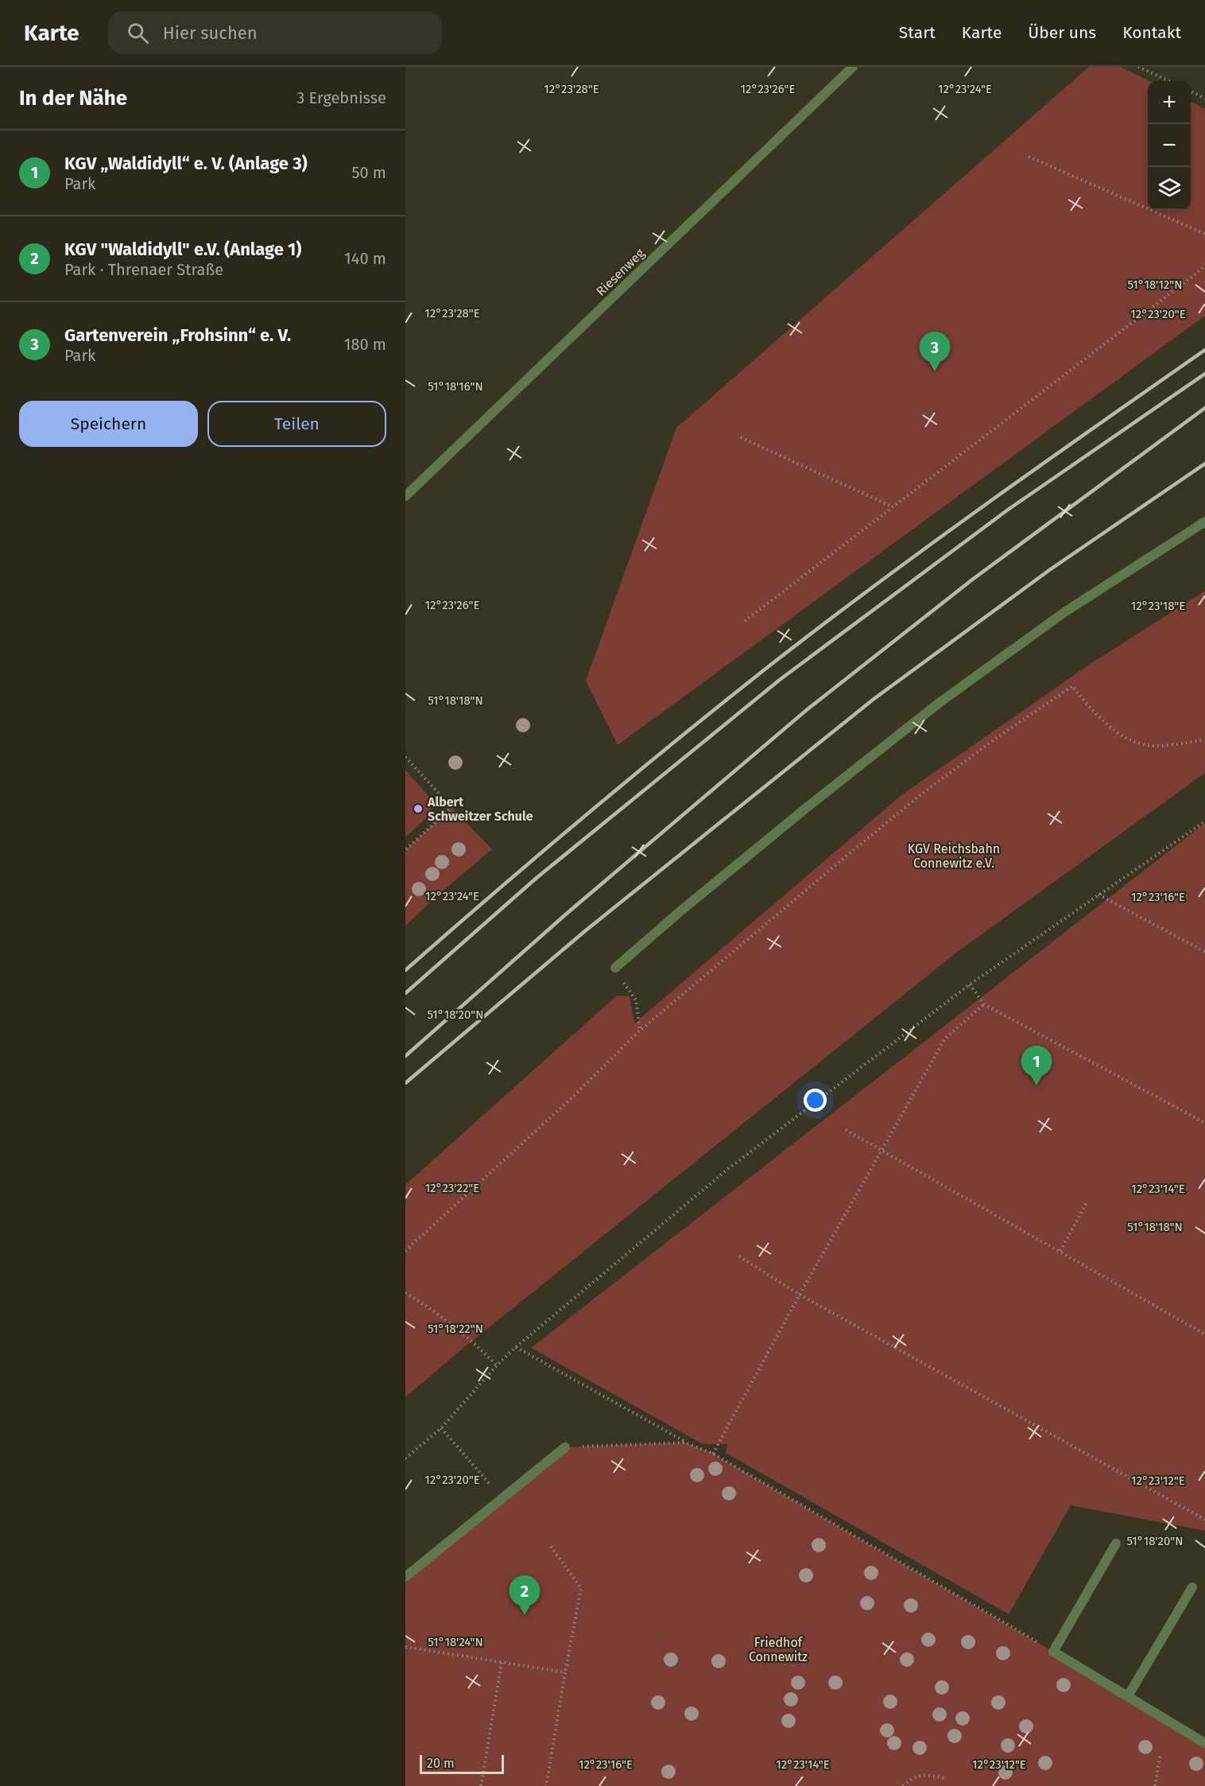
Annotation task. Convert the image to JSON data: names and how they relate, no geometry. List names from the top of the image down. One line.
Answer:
{"streets":{"street":["Riesenweg"]},"parks":["KGV Reichsbahn Connewitz e.V.","Friedhof Connewitz"],"places":["Albert Schweitzer Schule"],"scale_bar":"20 m","page":{"header":"Karte","search":"Hier suchen","nav":["Start","Karte","Über uns","Kontakt"],"heading":["In der Nähe","3 Ergebnisse"],"map_buttons":["+","−"],"list":[{"mark":"1","name":"KGV „Waldidyll“ e. V. (Anlage 3)","note":"Park","value":"50 m"},{"mark":"2","name":"KGV \"Waldidyll\" e.V. (Anlage 1)","note":"Park · Threnaer Straße","value":"140 m"},{"mark":"3","name":"Gartenverein „Frohsinn“ e. V.","note":"Park","value":"180 m"}],"pins":["3","1","2"],"buttons":["Speichern","Teilen"],"scale":"20 m"},"coordinates":["12°23'28\"E","12°23'26\"E","12°23'24\"E","51°18'12\"N","12°23'20\"E","51°18'16\"N","12°23'18\"E","51°18'18\"N","12°23'16\"E","51°18'20\"N","12°23'22\"E","12°23'14\"E","51°18'22\"N","12°23'12\"E","51°18'24\"N"]}
